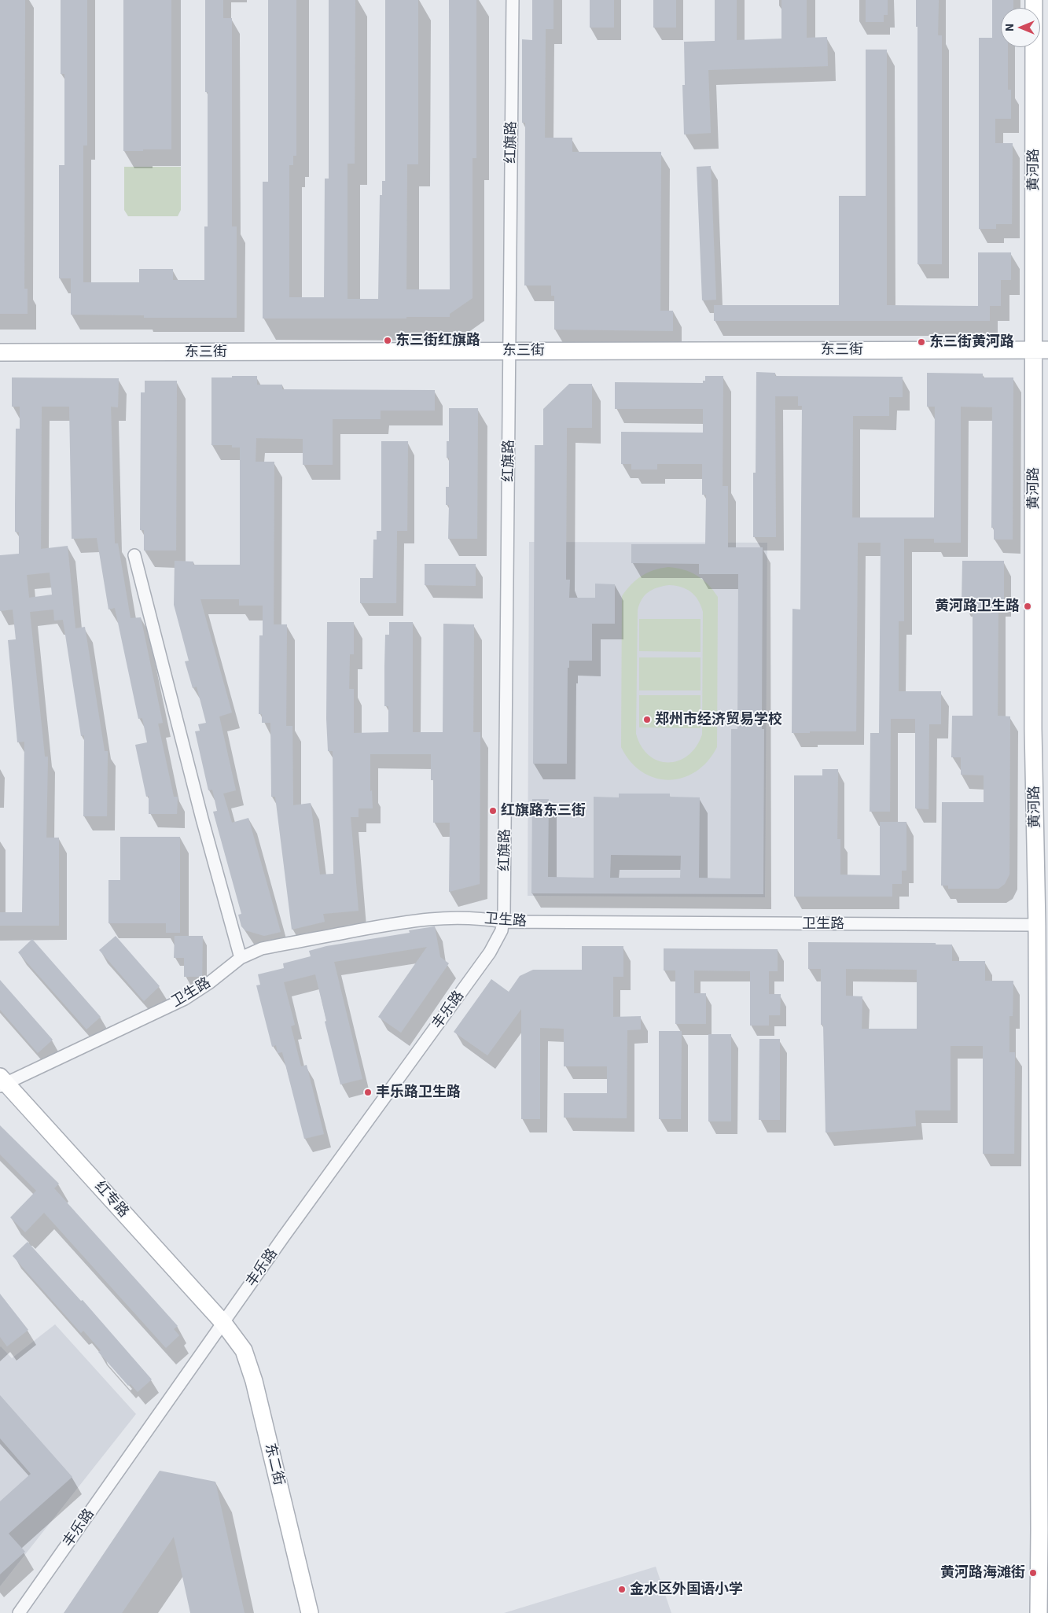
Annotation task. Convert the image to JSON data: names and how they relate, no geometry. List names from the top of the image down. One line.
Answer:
{"streets":{"street":["红旗路","黄河路","东三街","卫生路","丰乐路","红专路","东二街"]},"crossings":[["红旗路","东三街"],["红旗路","卫生路"],["红旗路","丰乐路"],["黄河路","东三街"],["黄河路","卫生路"],["卫生路","丰乐路"],["卫生路","红专路"],["丰乐路","红专路"],["丰乐路","东二街"],["红专路","东二街"]],"places":["东三街红旗路","东三街黄河路","黄河路卫生路","郑州市经济贸易学校","红旗路东三街","丰乐路卫生路","黄河路海滩街","金水区外国语小学"],"north":"left"}
